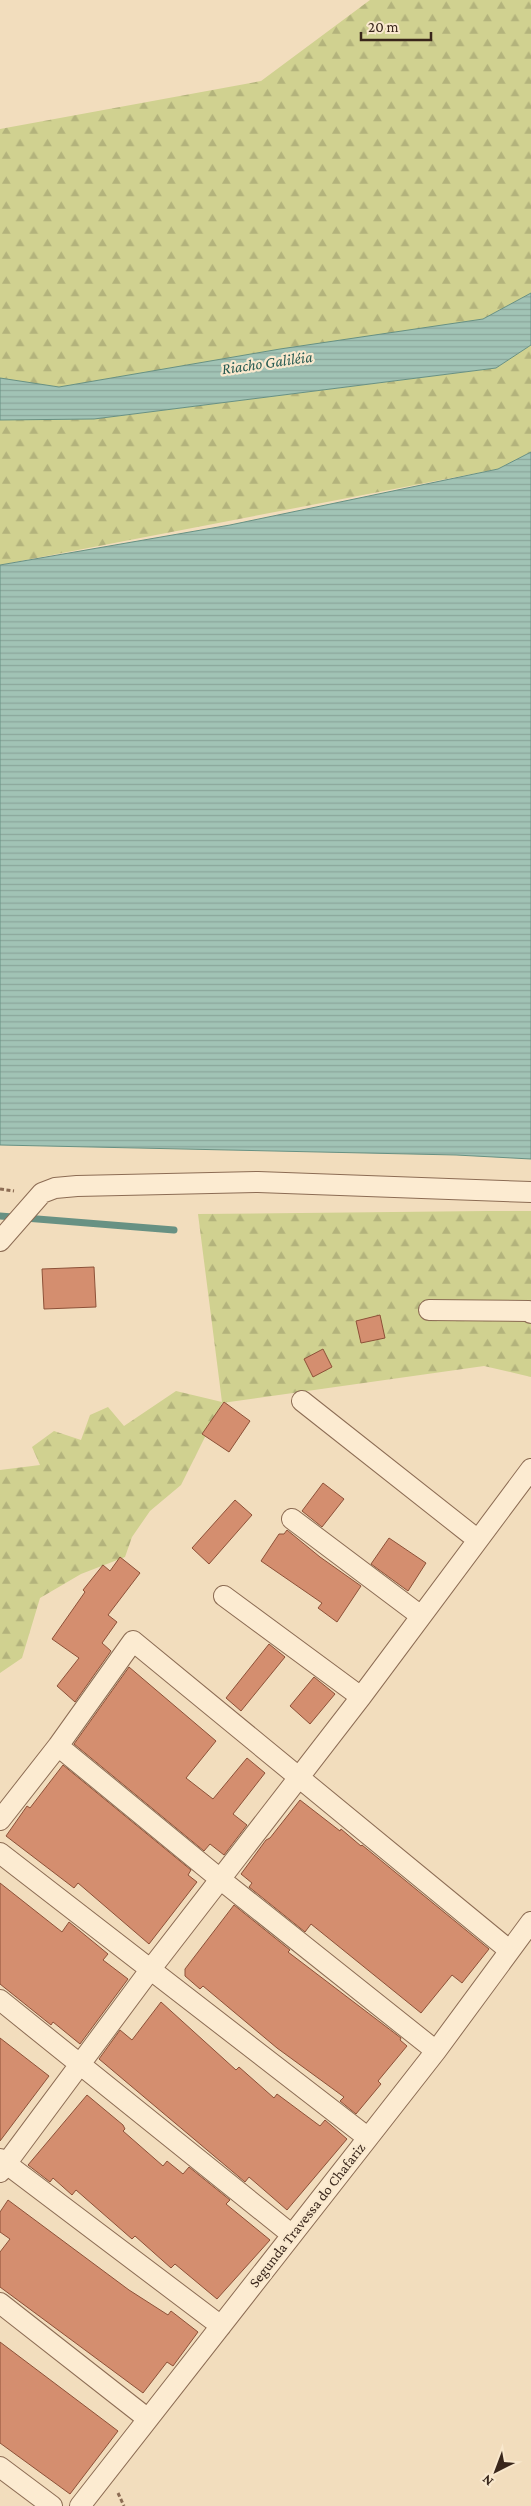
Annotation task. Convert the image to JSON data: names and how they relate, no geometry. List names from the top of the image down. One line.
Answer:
{"streets":{"street":["Segunda Travessa do Chafariz"]},"water":["Riacho Galiléia"],"scale_bar":"20 m","north":"bottom left"}
